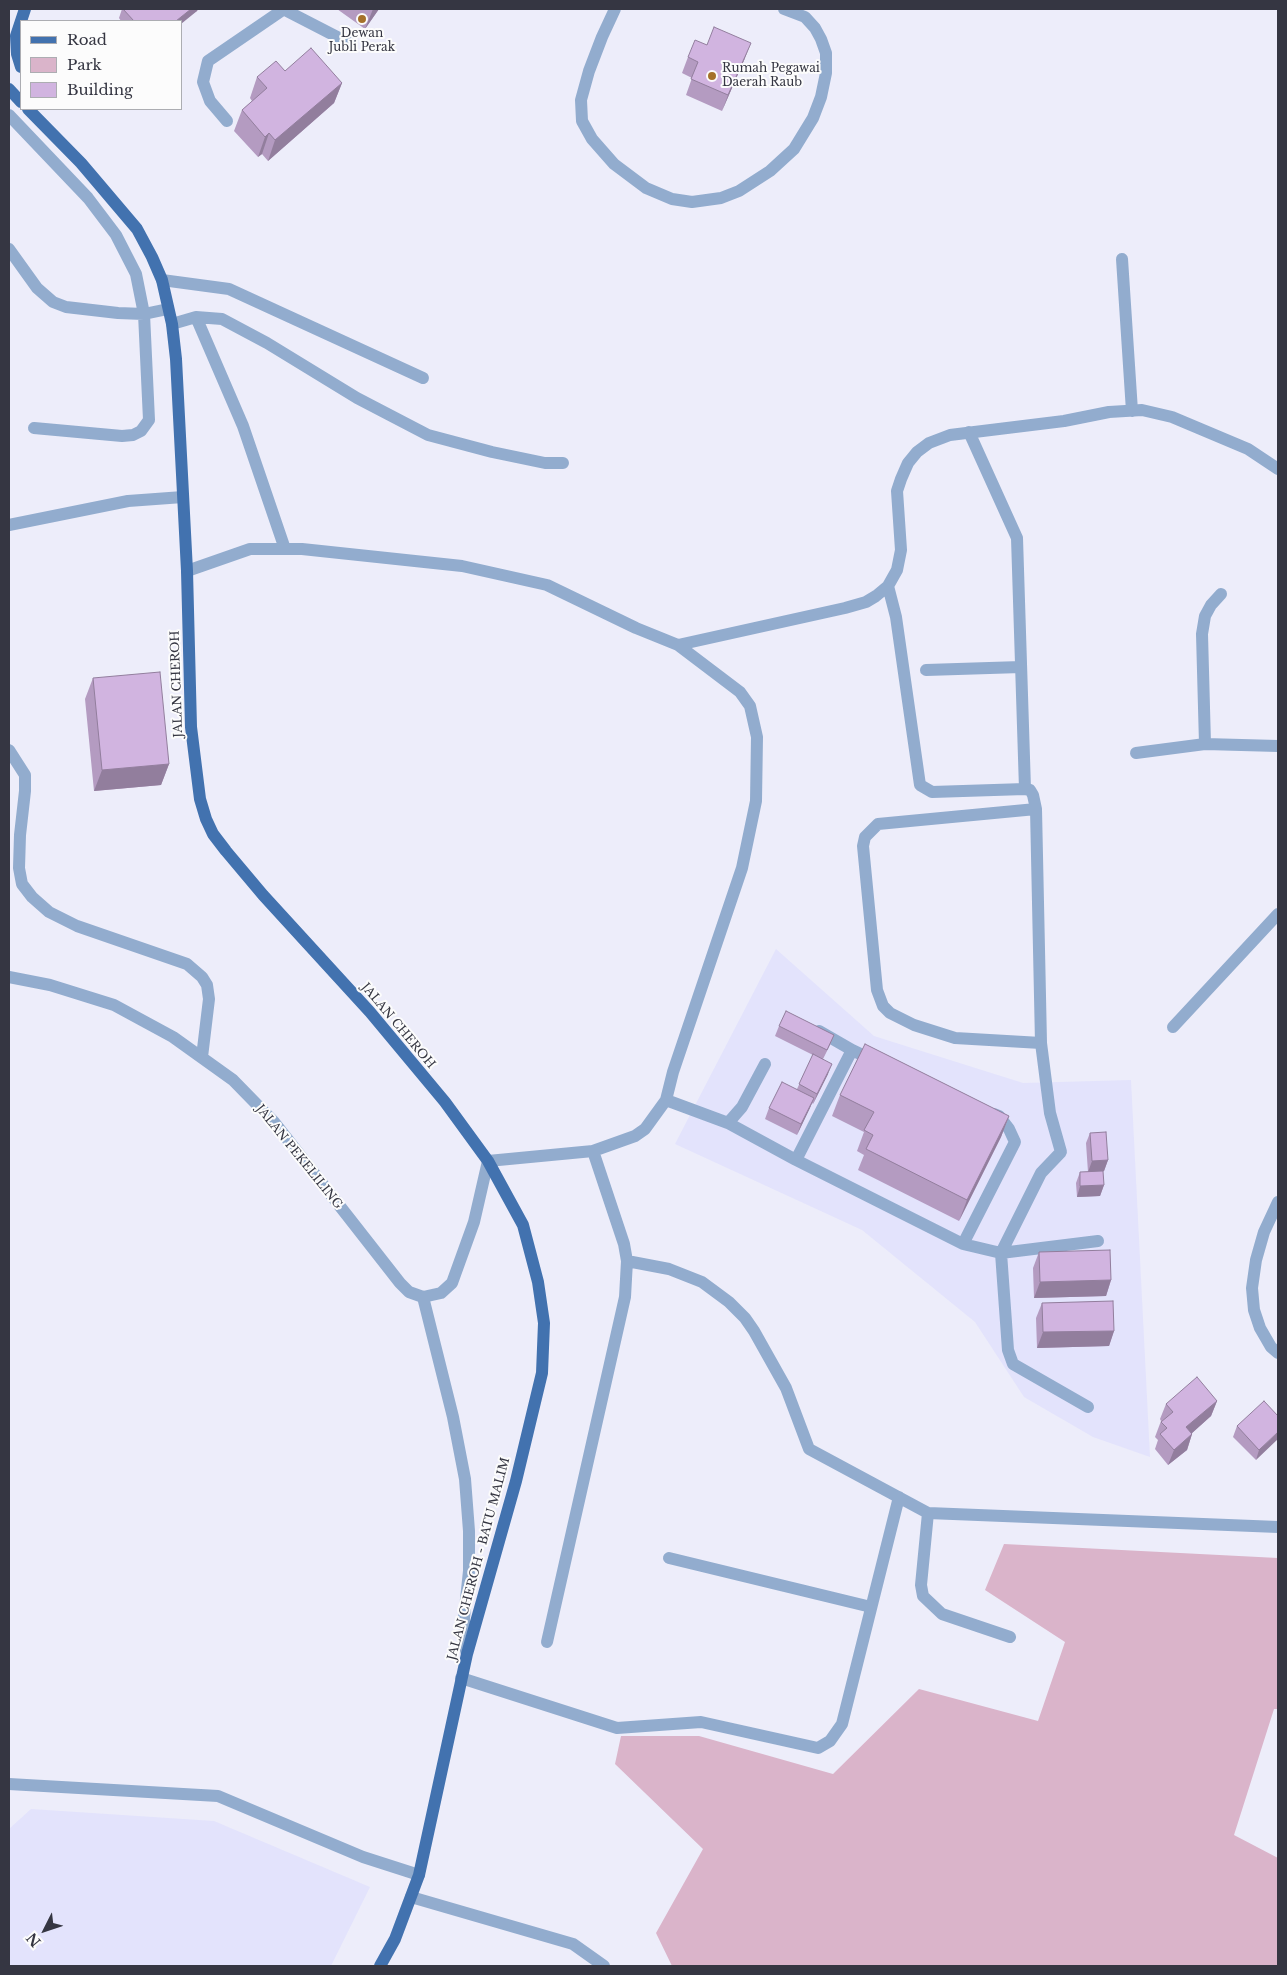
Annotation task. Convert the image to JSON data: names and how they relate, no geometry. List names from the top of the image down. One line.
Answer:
{"streets":{"main road":["JALAN CHEROH","JALAN CHEROH - BATU MALIM"],"street":["JALAN PEKELILING"]},"crossings":[["JALAN CHEROH","JALAN CHEROH - BATU MALIM"]],"places":["Dewan Jubli Perak","Rumah Pegawai Daerah Raub"],"legend":["Road","Park","Building"],"north":"bottom left"}
